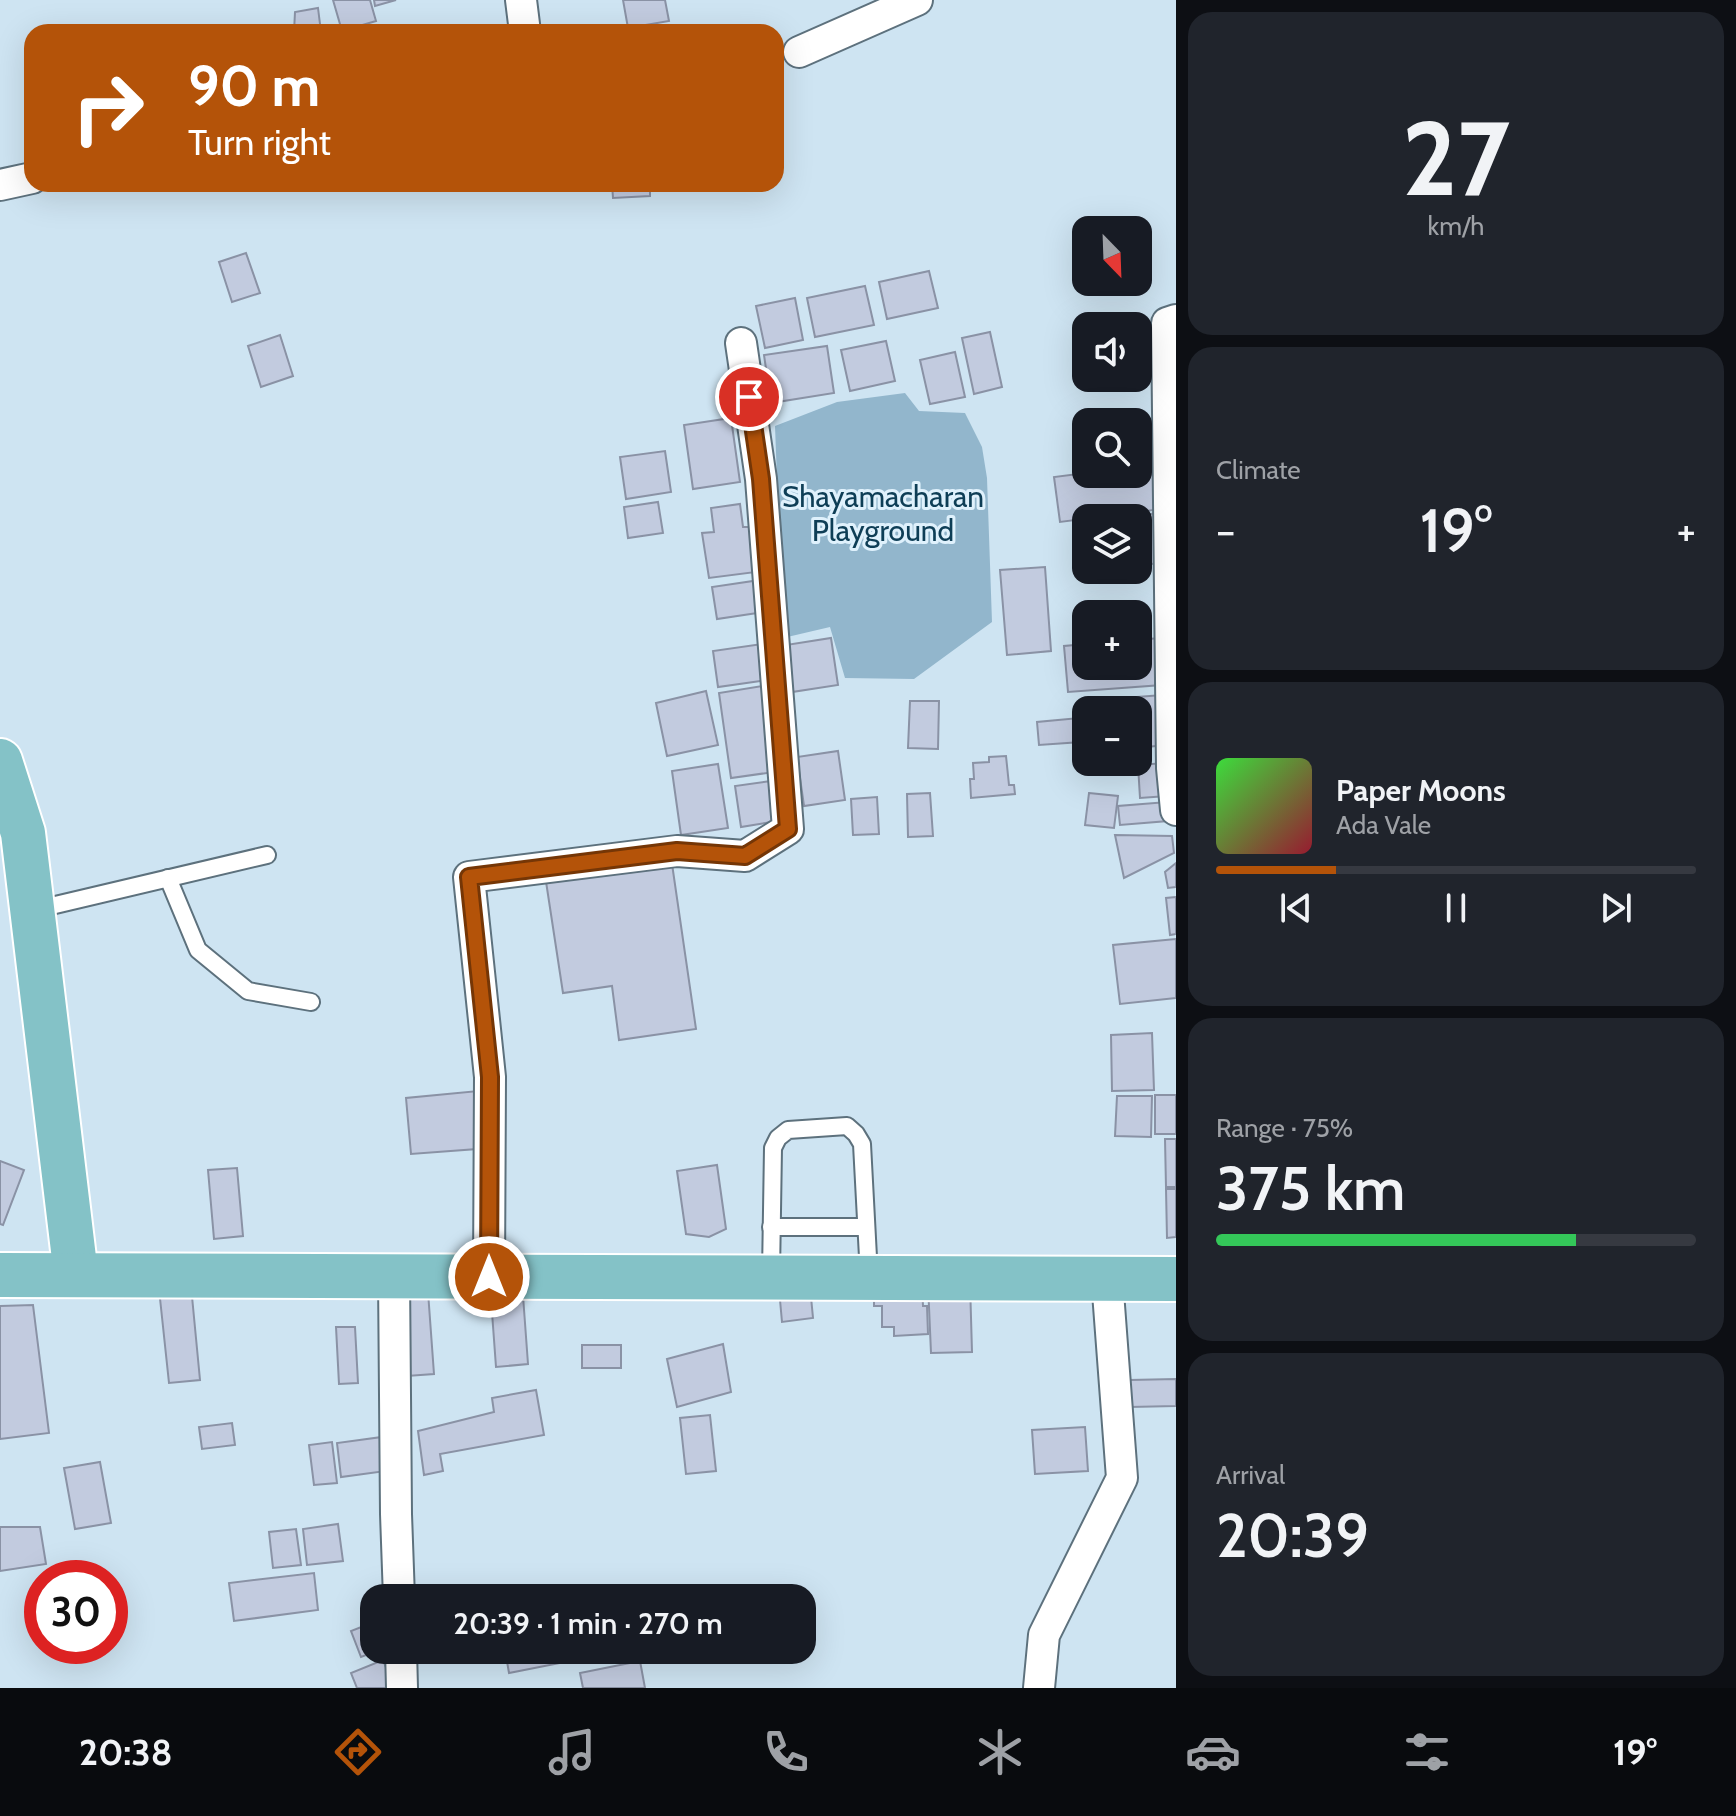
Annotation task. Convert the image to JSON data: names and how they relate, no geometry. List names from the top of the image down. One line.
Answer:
{"parks":["Shayamacharan Playground"],"north":"bottom right","page":{"tile":[["27","km/h"],"Climate",["Range · 75%","375 km"],["Arrival","20:39"]],"turn":["90 m","Turn right"],"map_buttons":["+","−"],"heat":["−","19°","+"],"song":["Paper Moons","Ada Vale"],"limit":"30","trip":"20:39 · 1 min · 270 m","tabs":["20:38","19°"]}}
